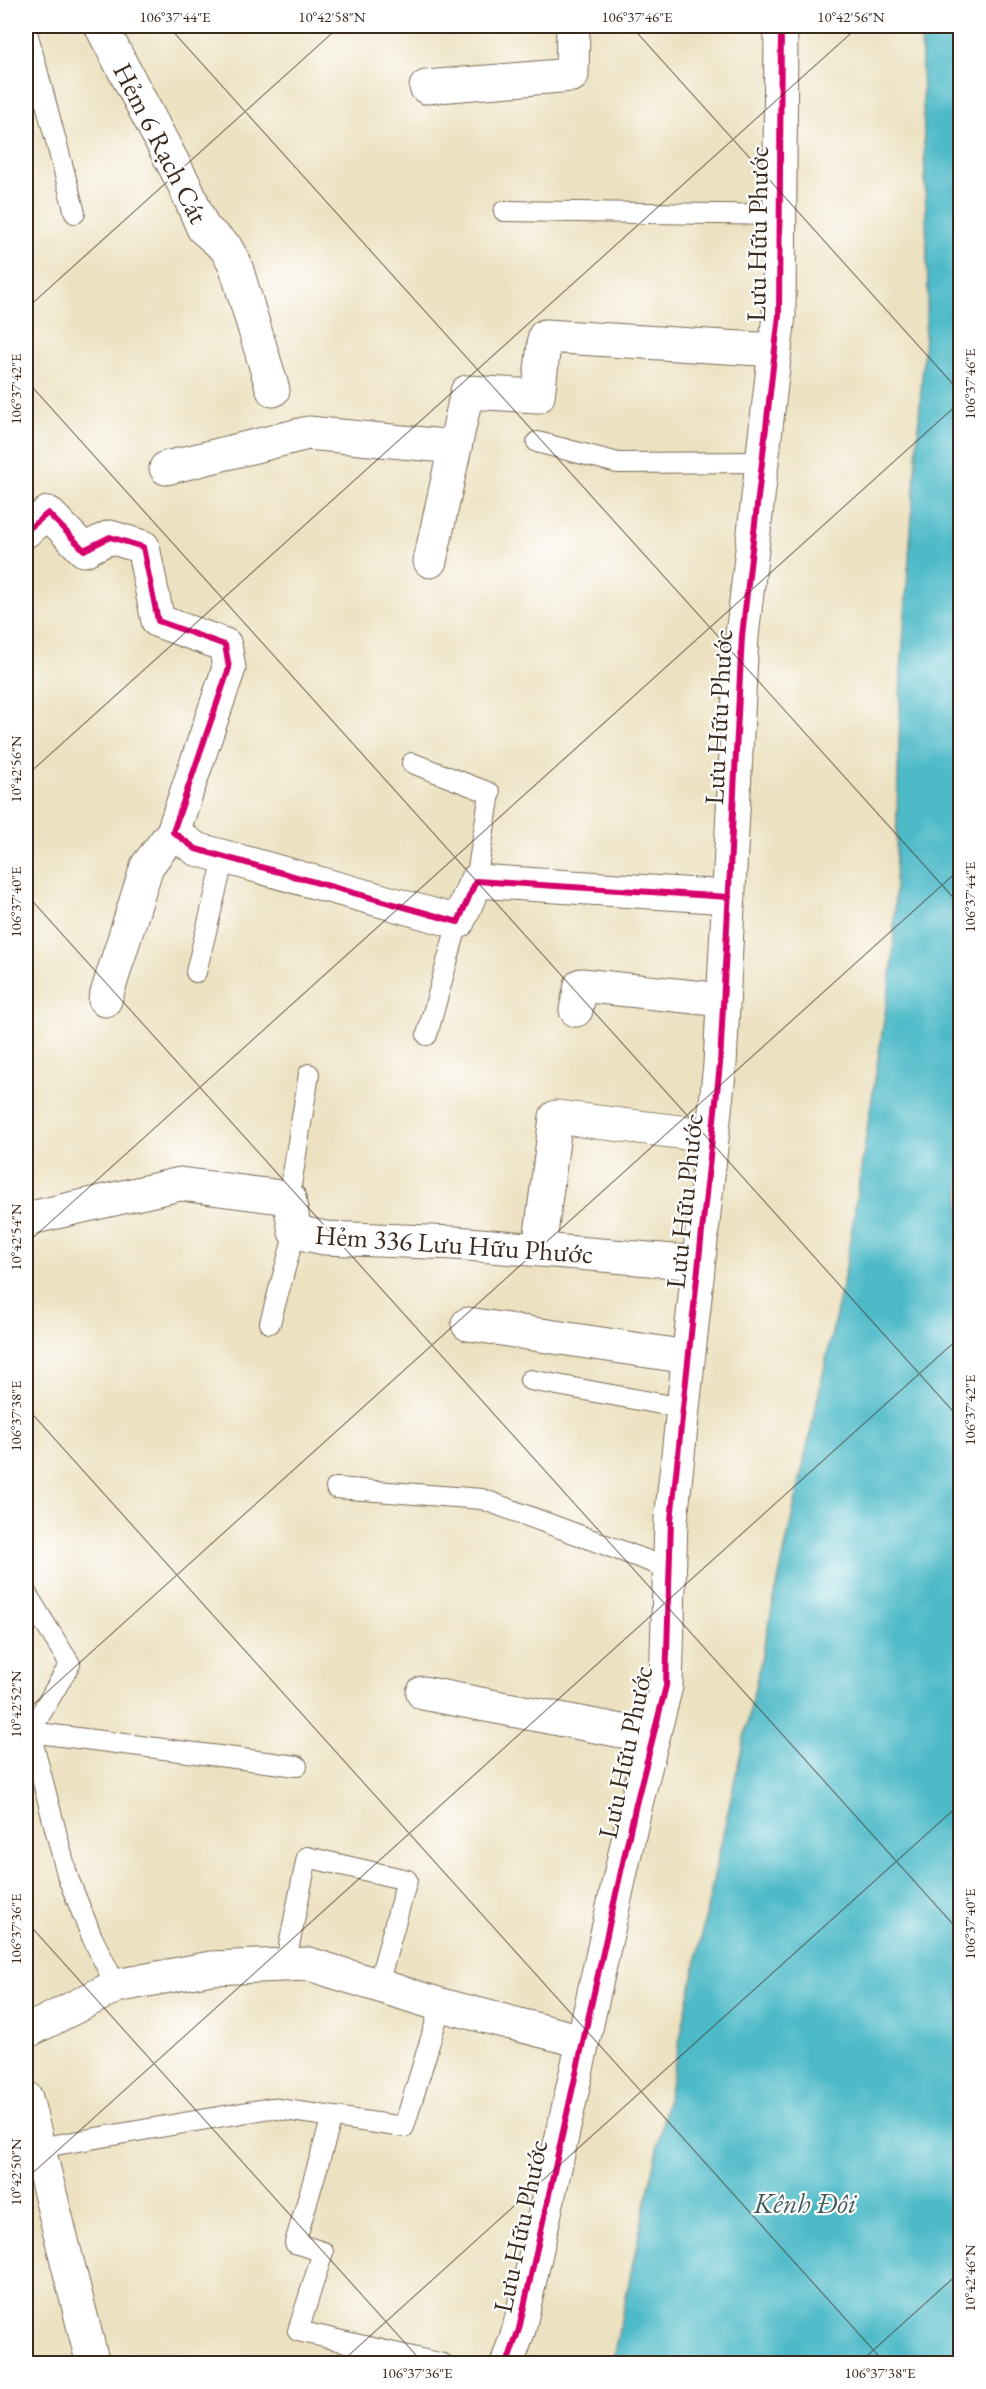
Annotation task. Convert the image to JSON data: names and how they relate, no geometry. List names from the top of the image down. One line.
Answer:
{"streets":{"street":["Hẻm 6 Rạch Cát","Lưu Hữu Phước","Hẻm 336 Lưu Hữu Phước"]},"crossings":[["Lưu Hữu Phước","Hẻm 336 Lưu Hữu Phước"]],"water":["Kênh Đôi"],"coordinates":["106°37'44\"E","10°42'58\"N","106°37'46\"E","10°42'56\"N","106°37'42\"E","106°37'40\"E","10°42'54\"N","106°37'38\"E","10°42'52\"N","106°37'36\"E","10°42'50\"N","10°42'46\"N"]}
